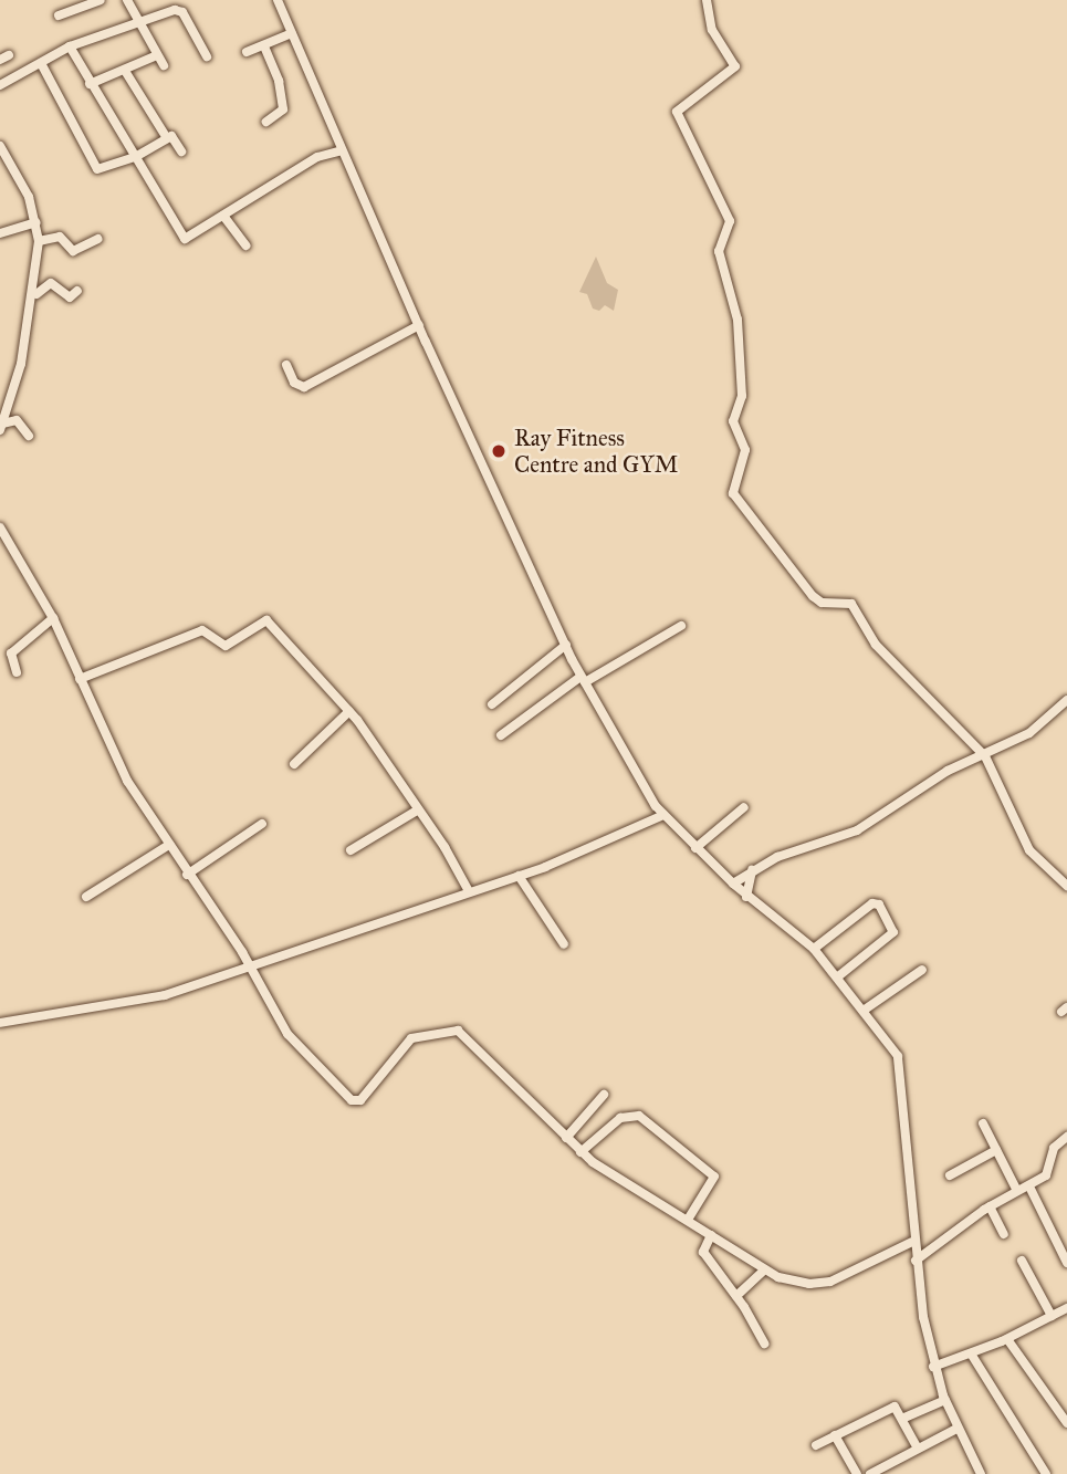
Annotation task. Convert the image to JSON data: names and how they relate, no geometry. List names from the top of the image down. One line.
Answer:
{"places":["Ray Fitness Centre and GYM"]}
